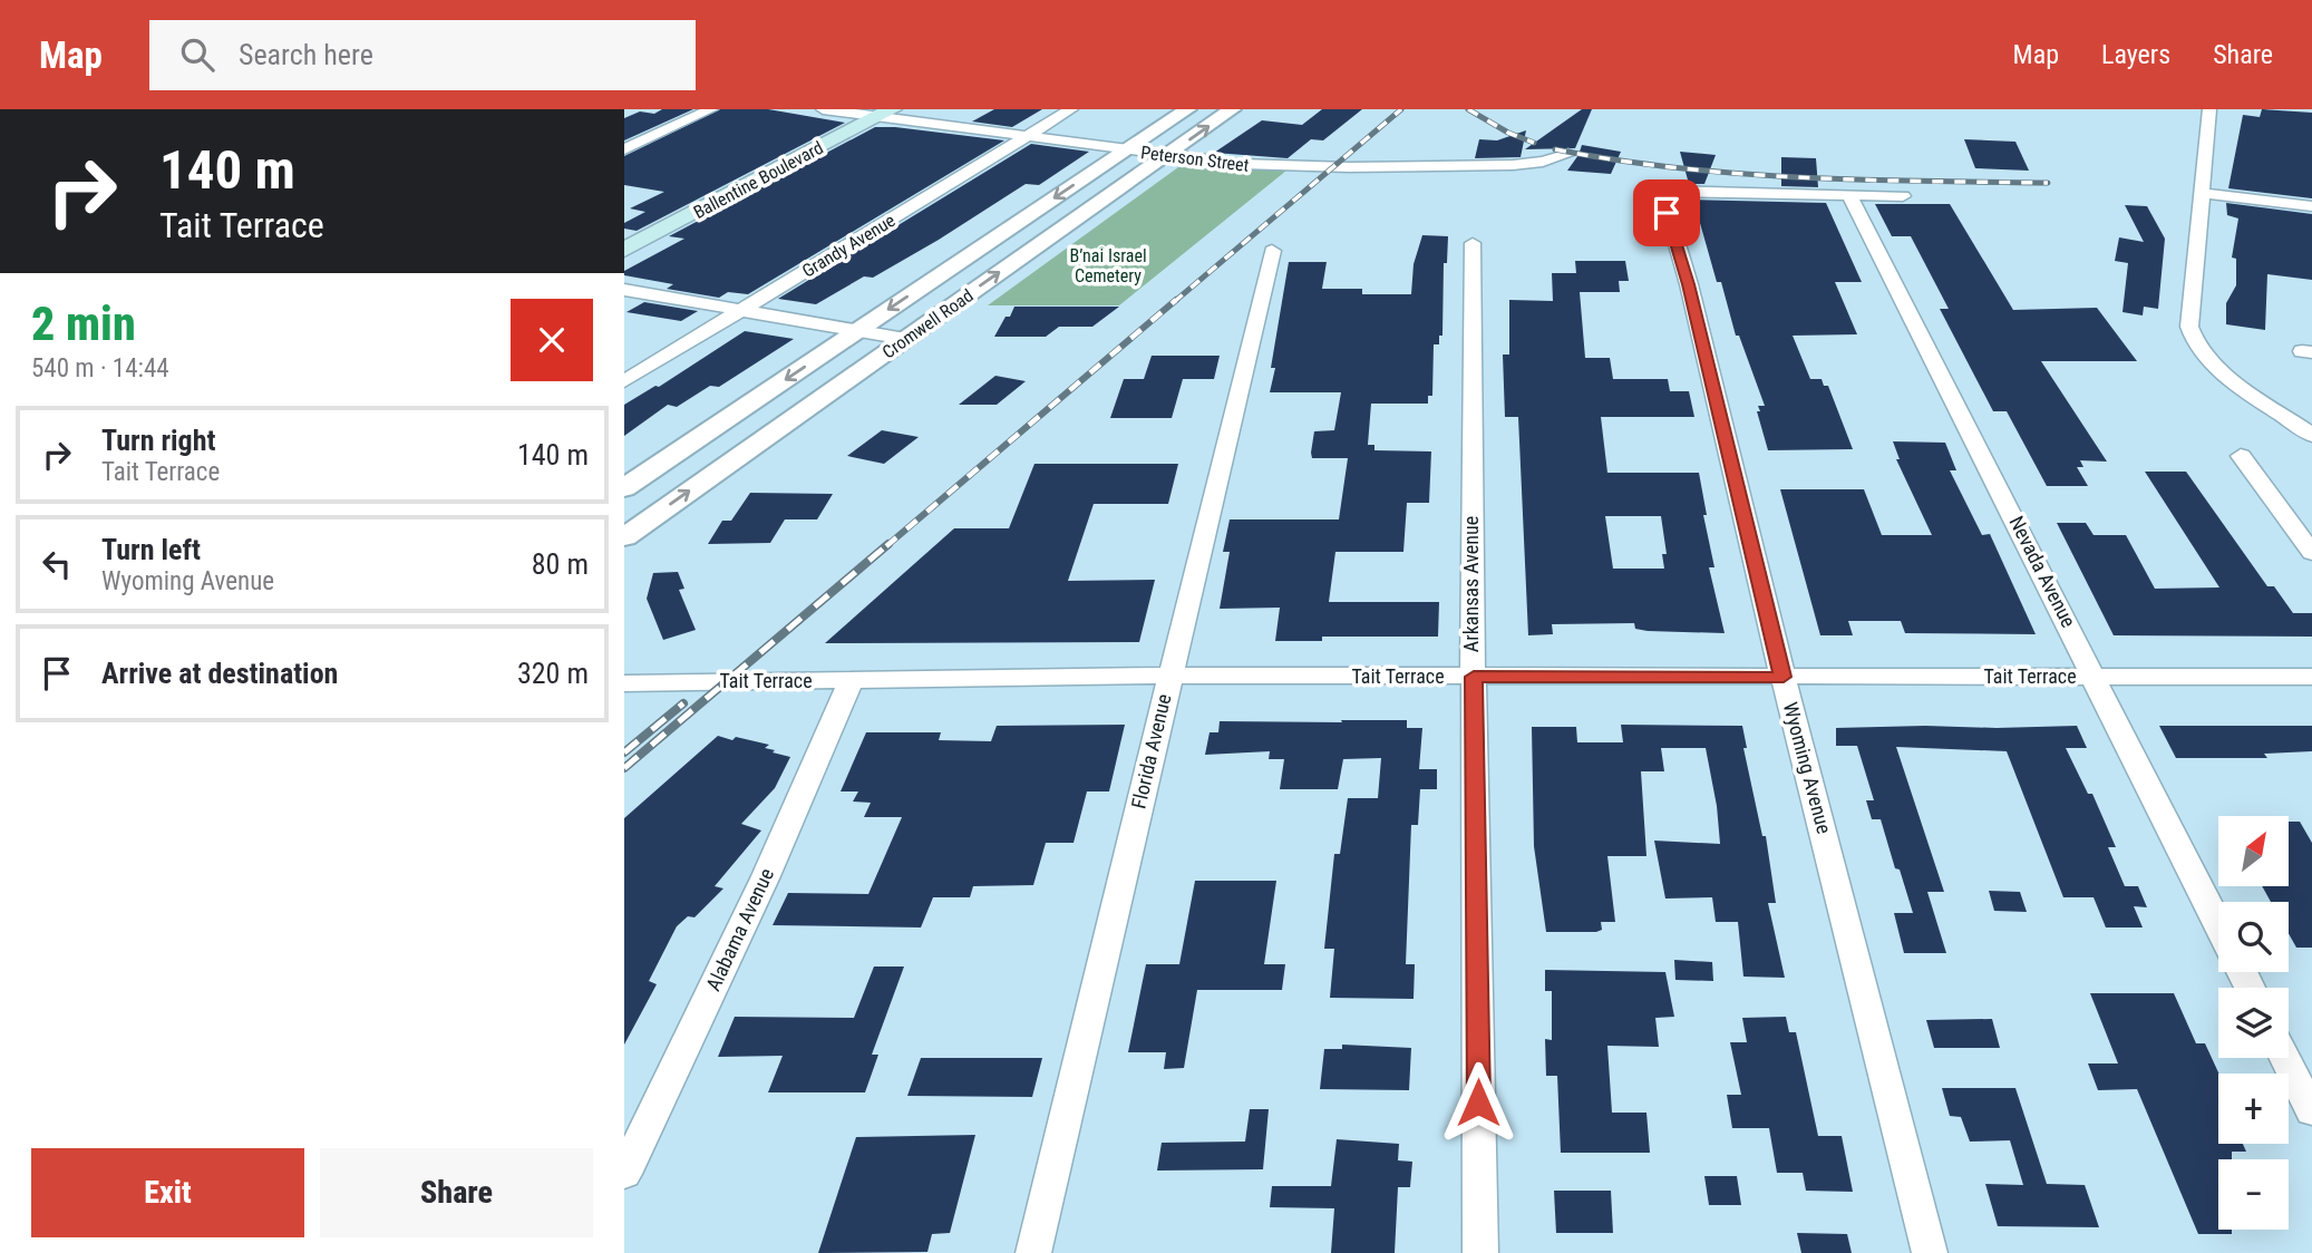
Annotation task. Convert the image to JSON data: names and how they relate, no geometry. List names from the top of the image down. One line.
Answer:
{"streets":{"main road":["Ballentine Boulevard"],"street":["Peterson Street","Grandy Avenue","Cromwell Road","Nevada Avenue","Arkansas Avenue","Tait Terrace","Florida Avenue","Wyoming Avenue","Alabama Avenue"]},"crossings":[["Peterson Street","Ballentine Boulevard"],["Peterson Street","Grandy Avenue"],["Peterson Street","Cromwell Road"],["Nevada Avenue","Tait Terrace"],["Nevada Avenue","Wyoming Avenue"],["Arkansas Avenue","Tait Terrace"],["Tait Terrace","Florida Avenue"],["Tait Terrace","Wyoming Avenue"],["Tait Terrace","Alabama Avenue"]],"parks":["B’nai Israel Cemetery"],"north":"top right","page":{"header":"Map","search":"Search here","nav":["Map","Layers","Share"],"turn":["140 m","Tait Terrace"],"heading":["2 min","540 m · 14:44"],"list":[{"name":"Turn right","note":"Tait Terrace","value":"140 m"},{"name":"Turn left","note":"Wyoming Avenue","value":"80 m"},{"name":"Arrive at destination","value":"320 m"}],"map_buttons":["+","−"],"buttons":["Exit","Share"]}}
